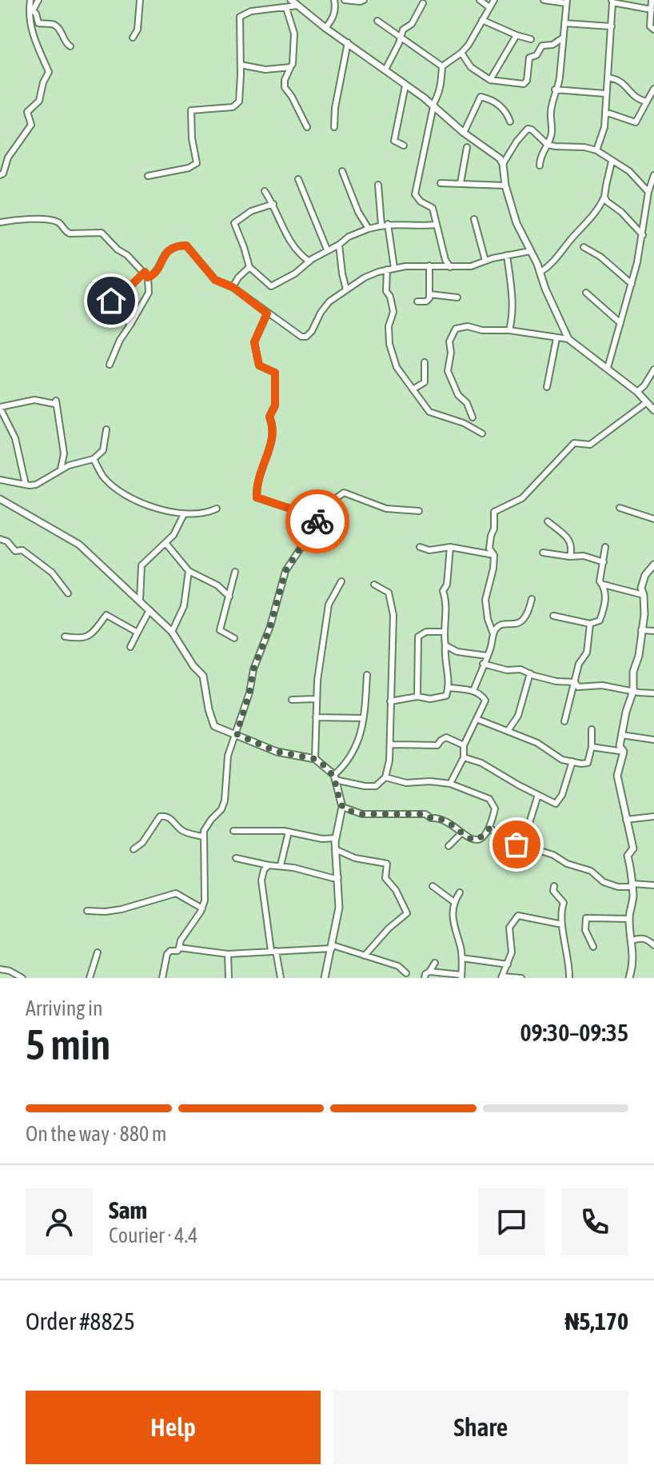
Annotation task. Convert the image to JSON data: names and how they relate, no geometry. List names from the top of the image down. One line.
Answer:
{"page":{"heading":["5 min","Arriving in","09:30–09:35"],"panel":["Sam","Courier · 4.4","Order #8825","₦5,170"],"bar":"On the way · 880 m","buttons":["Help","Share"]}}
